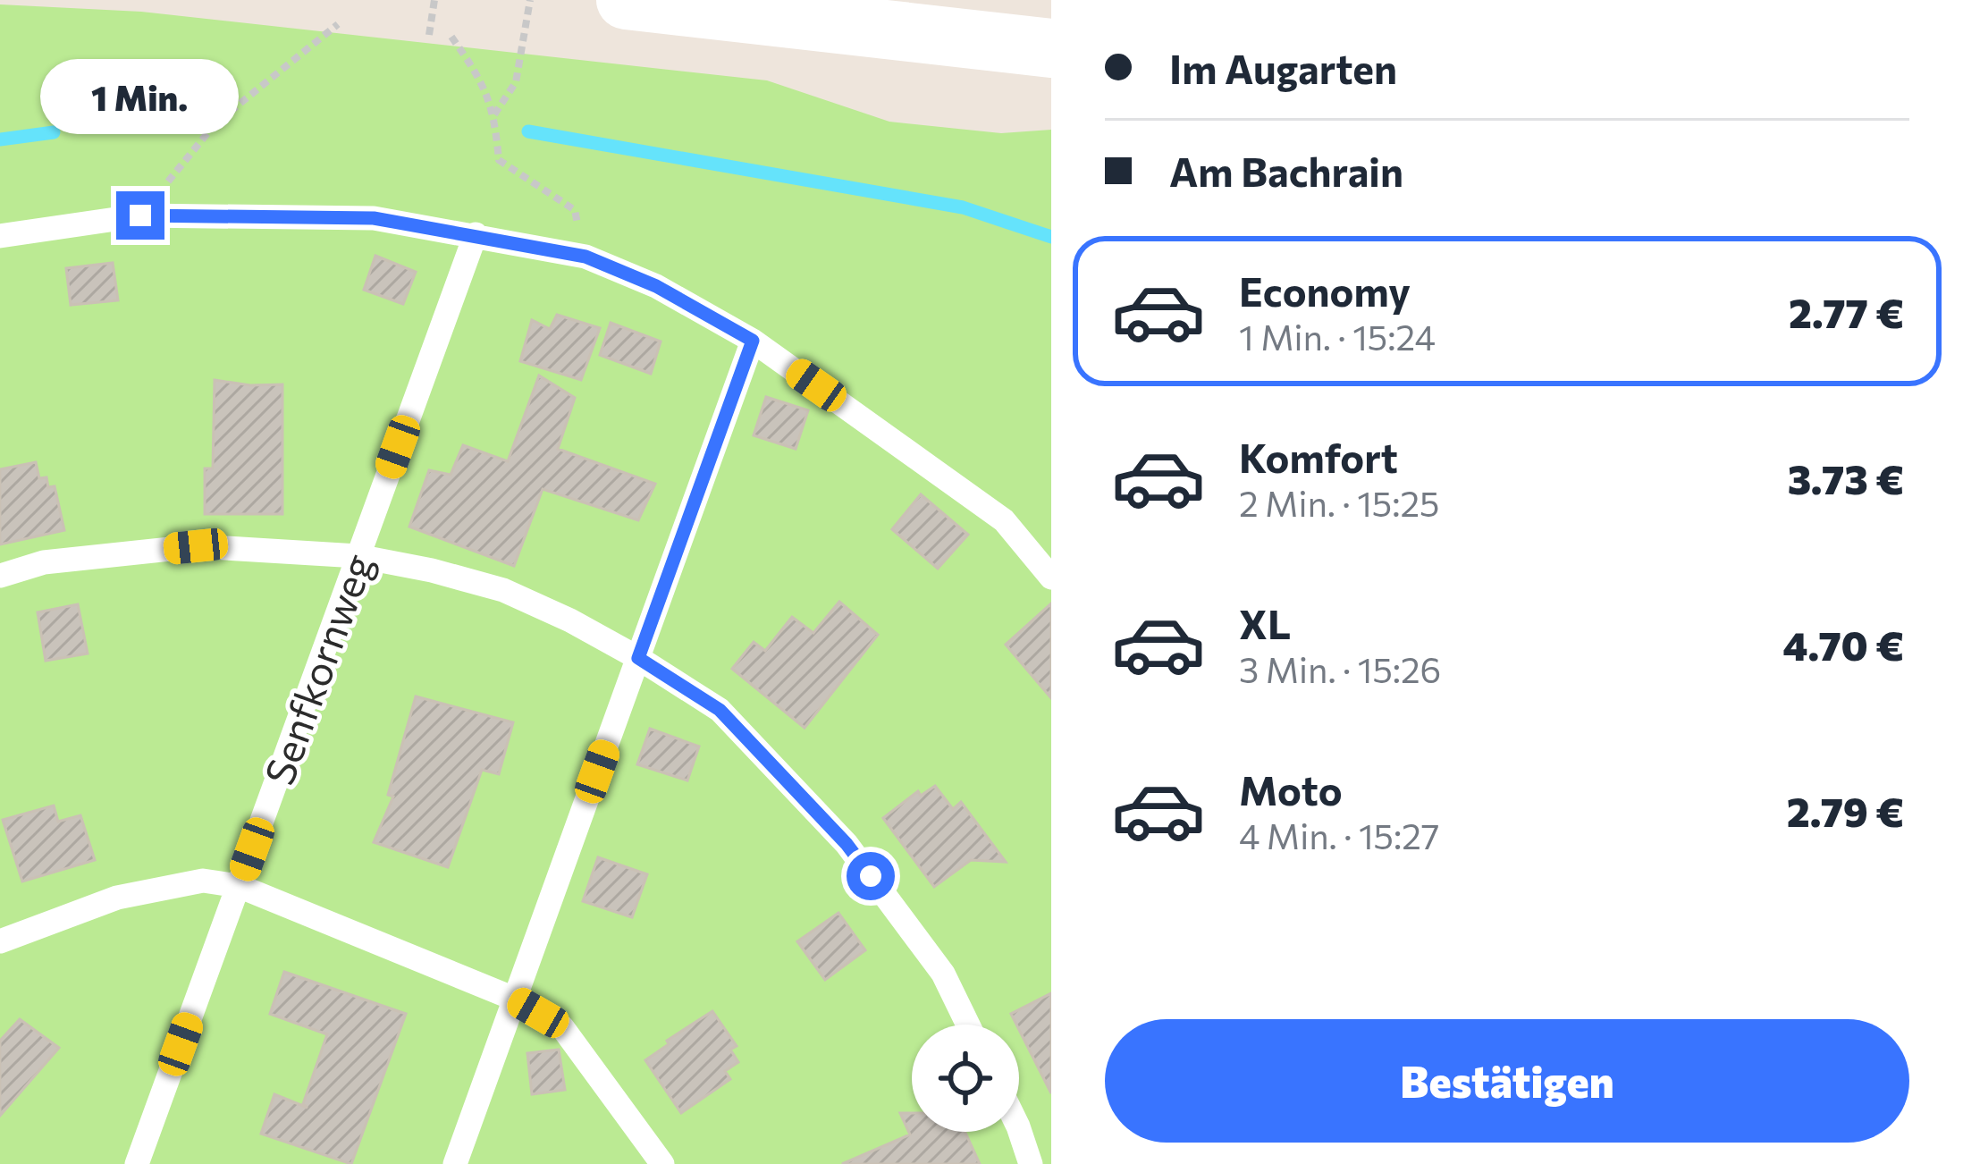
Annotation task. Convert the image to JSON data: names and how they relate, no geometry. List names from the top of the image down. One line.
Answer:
{"streets":{"lane":["Senfkornweg"]},"page":{"banner":["Im Augarten","Am Bachrain"],"bubble":"1 Min.","list":[{"name":"Economy","note":"1 Min. · 15:24","value":"2.77 €"},{"name":"Komfort","note":"2 Min. · 15:25","value":"3.73 €"},{"name":"XL","note":"3 Min. · 15:26","value":"4.70 €"},{"name":"Moto","note":"4 Min. · 15:27","value":"2.79 €"}],"buttons":"Bestätigen"}}
